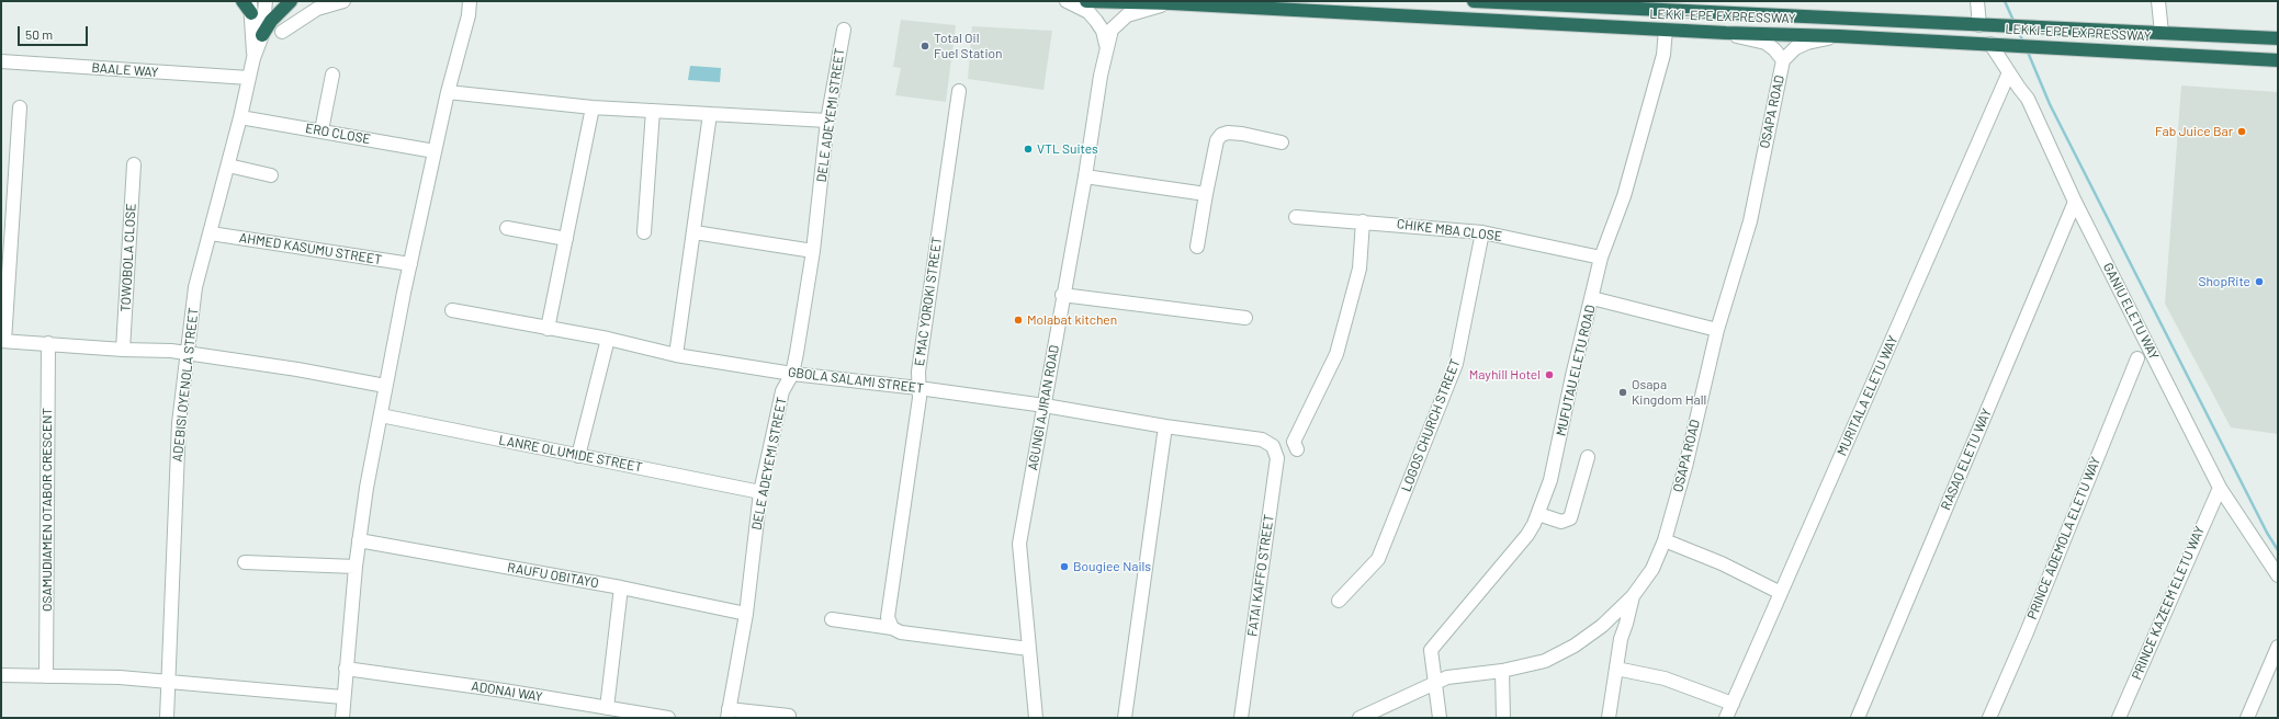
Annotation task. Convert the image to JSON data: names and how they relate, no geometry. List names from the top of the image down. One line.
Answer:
{"streets":{"highway":["LEKKI-EPE EXPRESSWAY"],"street":["BAALE WAY","OSAPA ROAD","DELE ADEYEMI STREET","ERO CLOSE","CHIKE MBA CLOSE","AHMED KASUMU STREET","TOWOBOLA CLOSE","E MAC YOROKI STREET","GANIU ELETU WAY","MUFUTAU ELETU ROAD","GBOLA SALAMI STREET","ADEBISI OYENOLA STREET","MURITALA ELETU WAY","AGUNGI AJIRAN ROAD","LOGOS CHURCH STREET","LANRE OLUMIDE STREET","RASAQ ELETU WAY","OSAMUDIAMEN OTABOR CRESCENT","PRINCE ADEMOLA ELETU WAY","RAUFU OBITAYO","FATAI KAFFO STREET","PRINCE KAZEEM ELETU WAY","ADONAI WAY"]},"crossings":[["LEKKI-EPE EXPRESSWAY","GANIU ELETU WAY"],["LEKKI-EPE EXPRESSWAY","MUFUTAU ELETU ROAD"],["BAALE WAY","ADEBISI OYENOLA STREET"],["DELE ADEYEMI STREET","GBOLA SALAMI STREET"],["DELE ADEYEMI STREET","LANRE OLUMIDE STREET"],["DELE ADEYEMI STREET","RAUFU OBITAYO"],["ERO CLOSE","ADEBISI OYENOLA STREET"],["CHIKE MBA CLOSE","MUFUTAU ELETU ROAD"],["CHIKE MBA CLOSE","LOGOS CHURCH STREET"],["AHMED KASUMU STREET","ADEBISI OYENOLA STREET"],["E MAC YOROKI STREET","GBOLA SALAMI STREET"],["GANIU ELETU WAY","MURITALA ELETU WAY"],["GANIU ELETU WAY","RASAQ ELETU WAY"],["GANIU ELETU WAY","PRINCE KAZEEM ELETU WAY"],["GBOLA SALAMI STREET","AGUNGI AJIRAN ROAD"],["GBOLA SALAMI STREET","FATAI KAFFO STREET"]],"places":["Total Oil Fuel Station","Fab Juice Bar","VTL Suites","ShopRite","Molabat kitchen","Mayhill Hotel","Osapa Kingdom Hall","Bougiee Nails"],"scale_bar":"50 m"}
